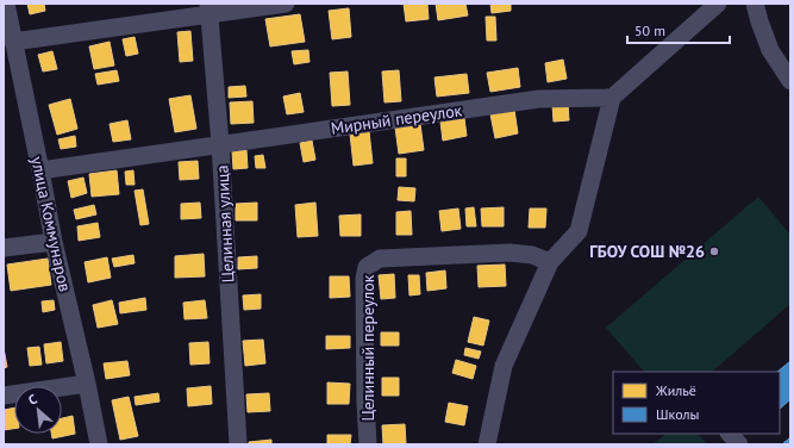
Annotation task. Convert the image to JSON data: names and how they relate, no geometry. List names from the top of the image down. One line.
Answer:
{"streets":{"street":["Мирный переулок","улица Коммунаров","Целинная улица","Целинный переулок"]},"crossings":[["Мирный переулок","улица Коммунаров"],["Мирный переулок","Целинная улица"]],"places":["ГБОУ СОШ №26"],"legend":["Жильё","Школы"],"scale_bar":"50 m","north":"top left"}
